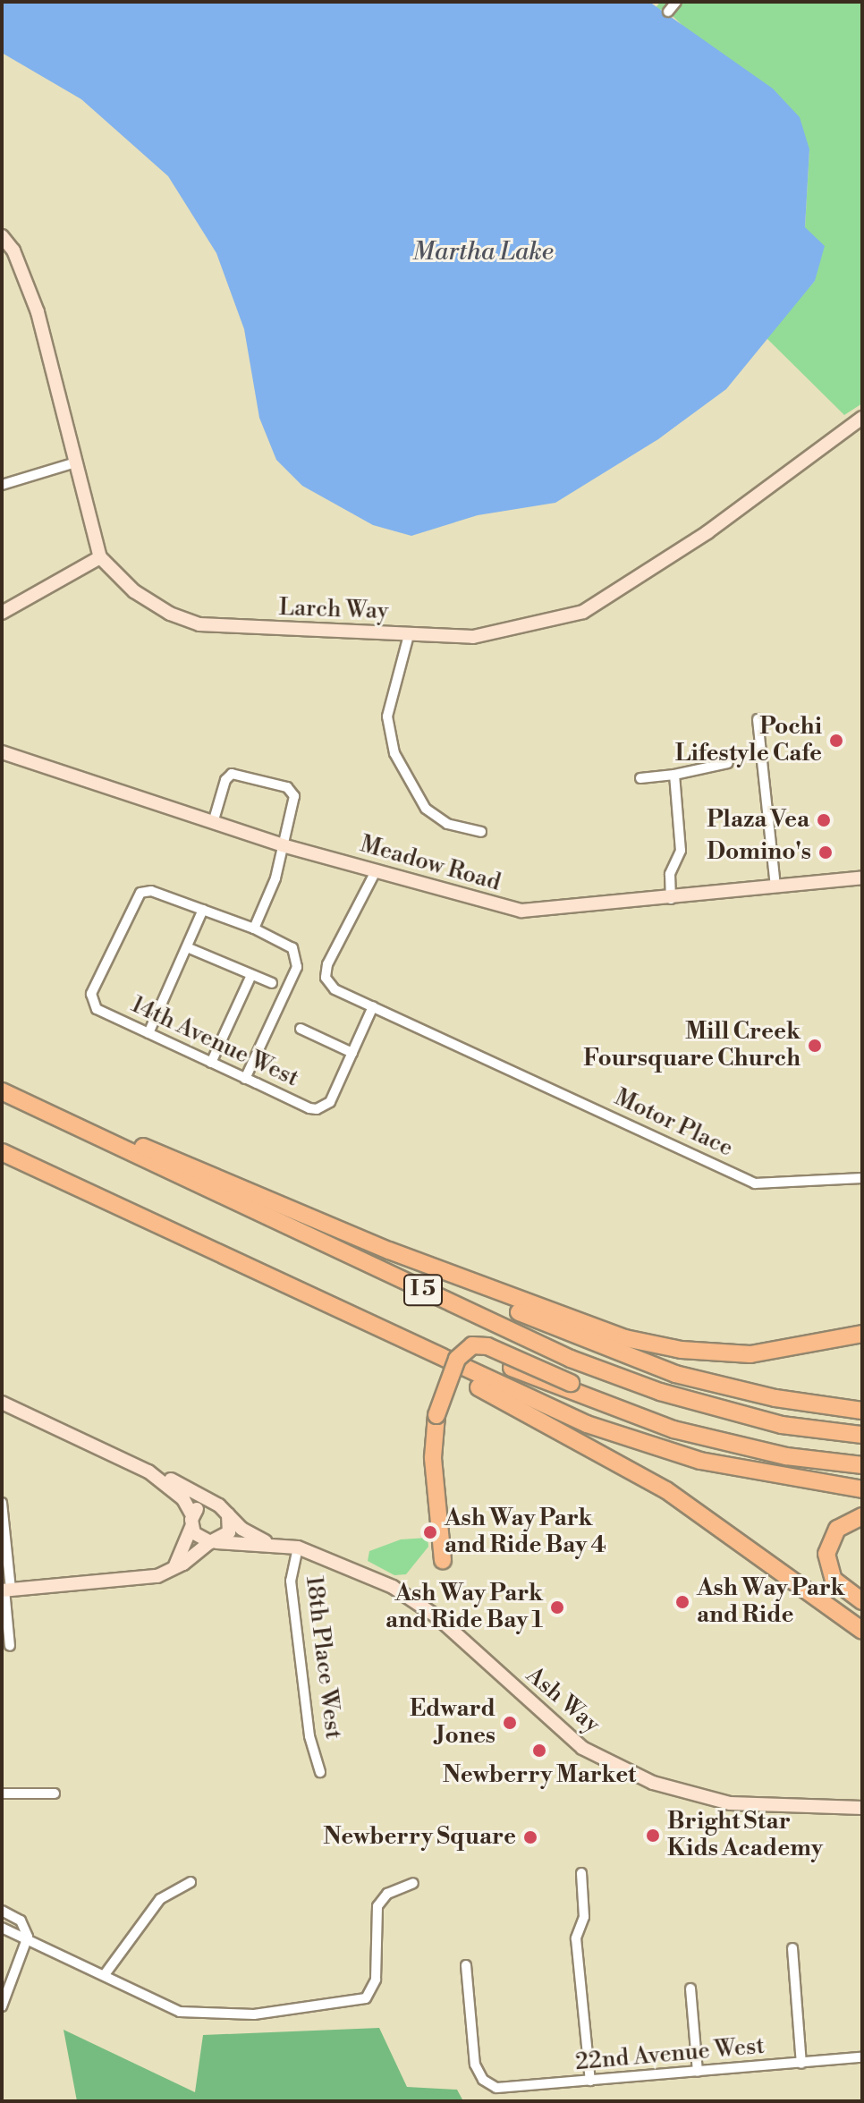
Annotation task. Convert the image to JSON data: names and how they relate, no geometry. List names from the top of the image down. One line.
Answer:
{"streets":{"highway":["I 5"],"street":["Larch Way","Meadow Road","14th Avenue West","Motor Place","18th Place West","Ash Way","22nd Avenue West"]},"crossings":[["Meadow Road","Motor Place"],["18th Place West","Ash Way"]],"water":["Martha Lake"],"places":["Pochi Lifestyle Cafe","Plaza Vea","Domino's","Mill Creek Foursquare Church","Ash Way Park and Ride Bay 4","Ash Way Park and Ride","Ash Way Park and Ride Bay 1","Edward Jones","Newberry Market","Bright Star Kids Academy","Newberry Square"]}
